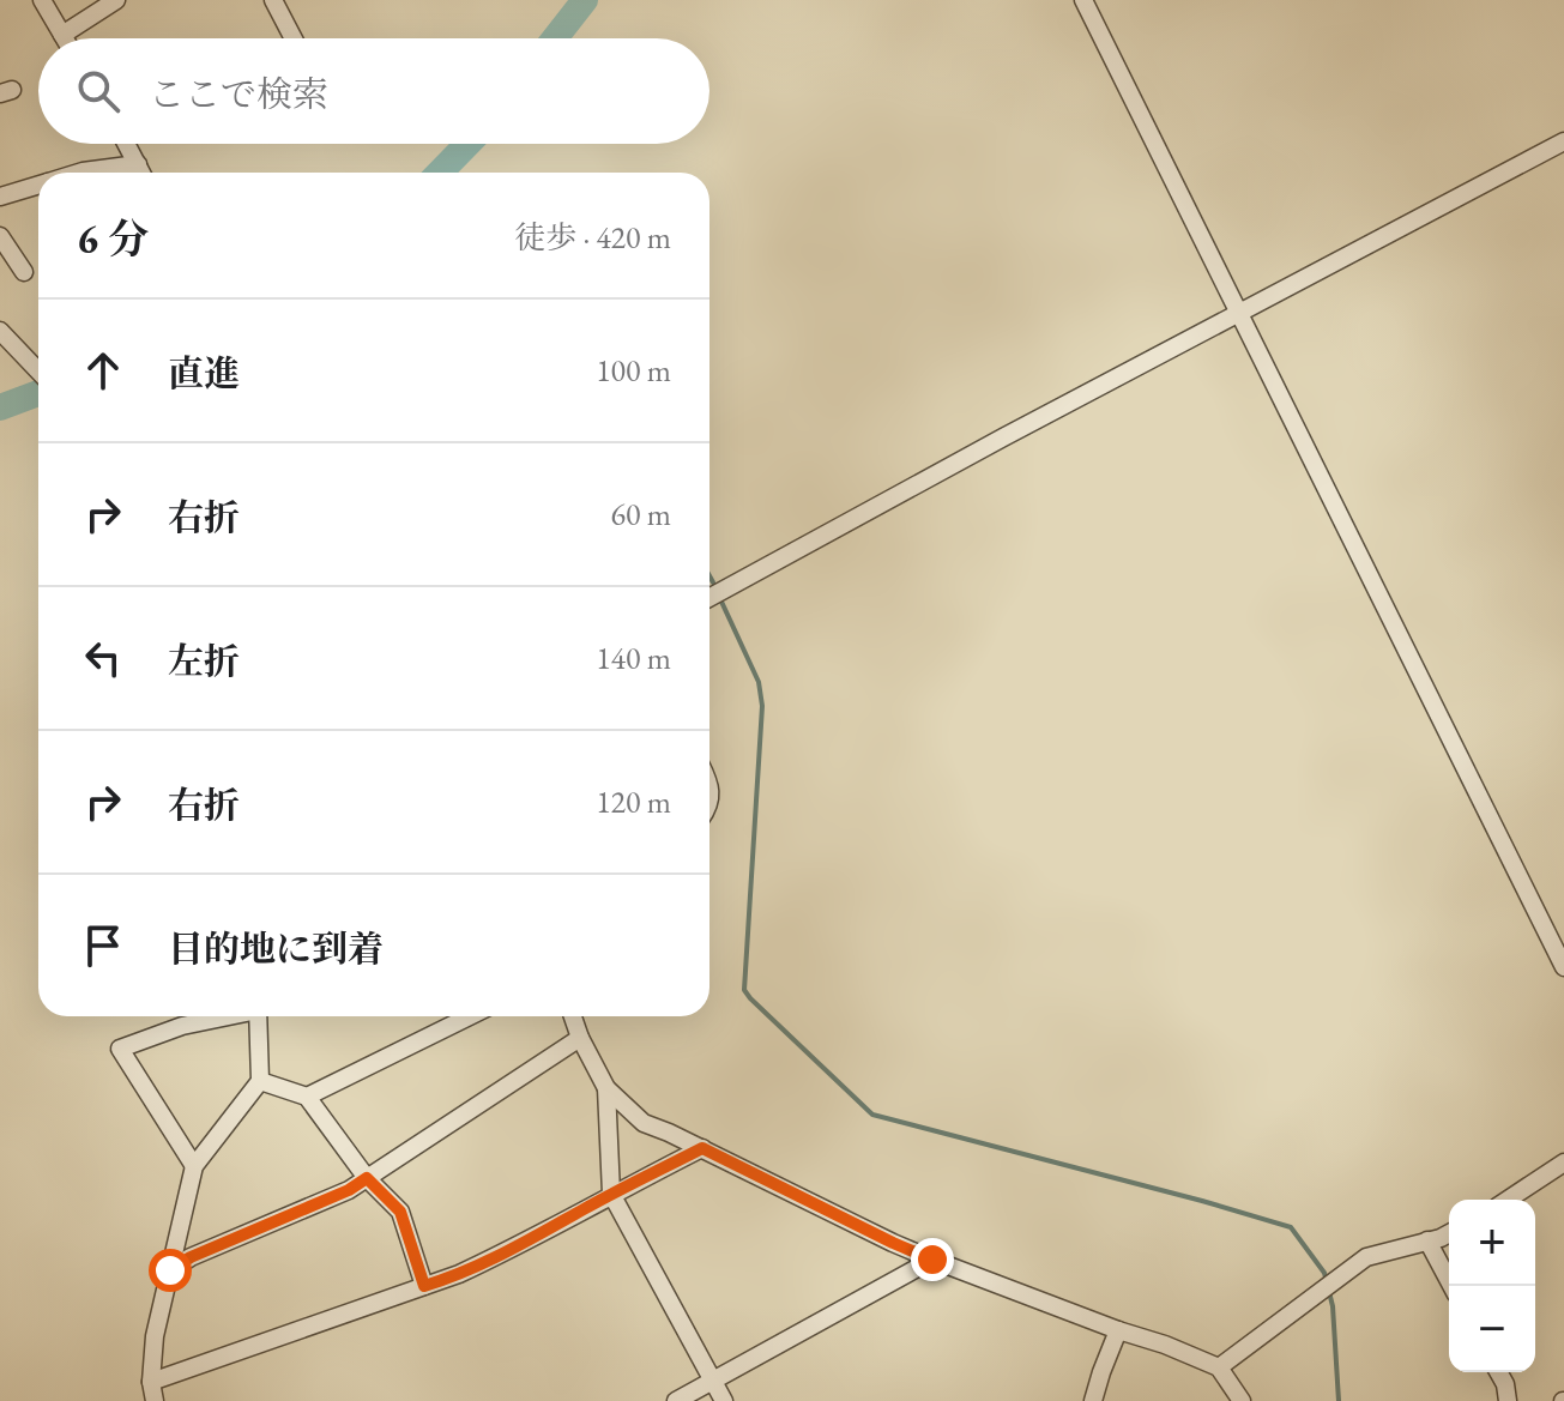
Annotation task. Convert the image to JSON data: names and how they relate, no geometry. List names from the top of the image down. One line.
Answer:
{"page":{"search":"ここで検索","heading":["6 分","徒歩 · 420 m"],"list":[["直進","100 m"],["右折","60 m"],["左折","140 m"],["右折","120 m"],"目的地に到着"],"map_buttons":["+","−"]}}
